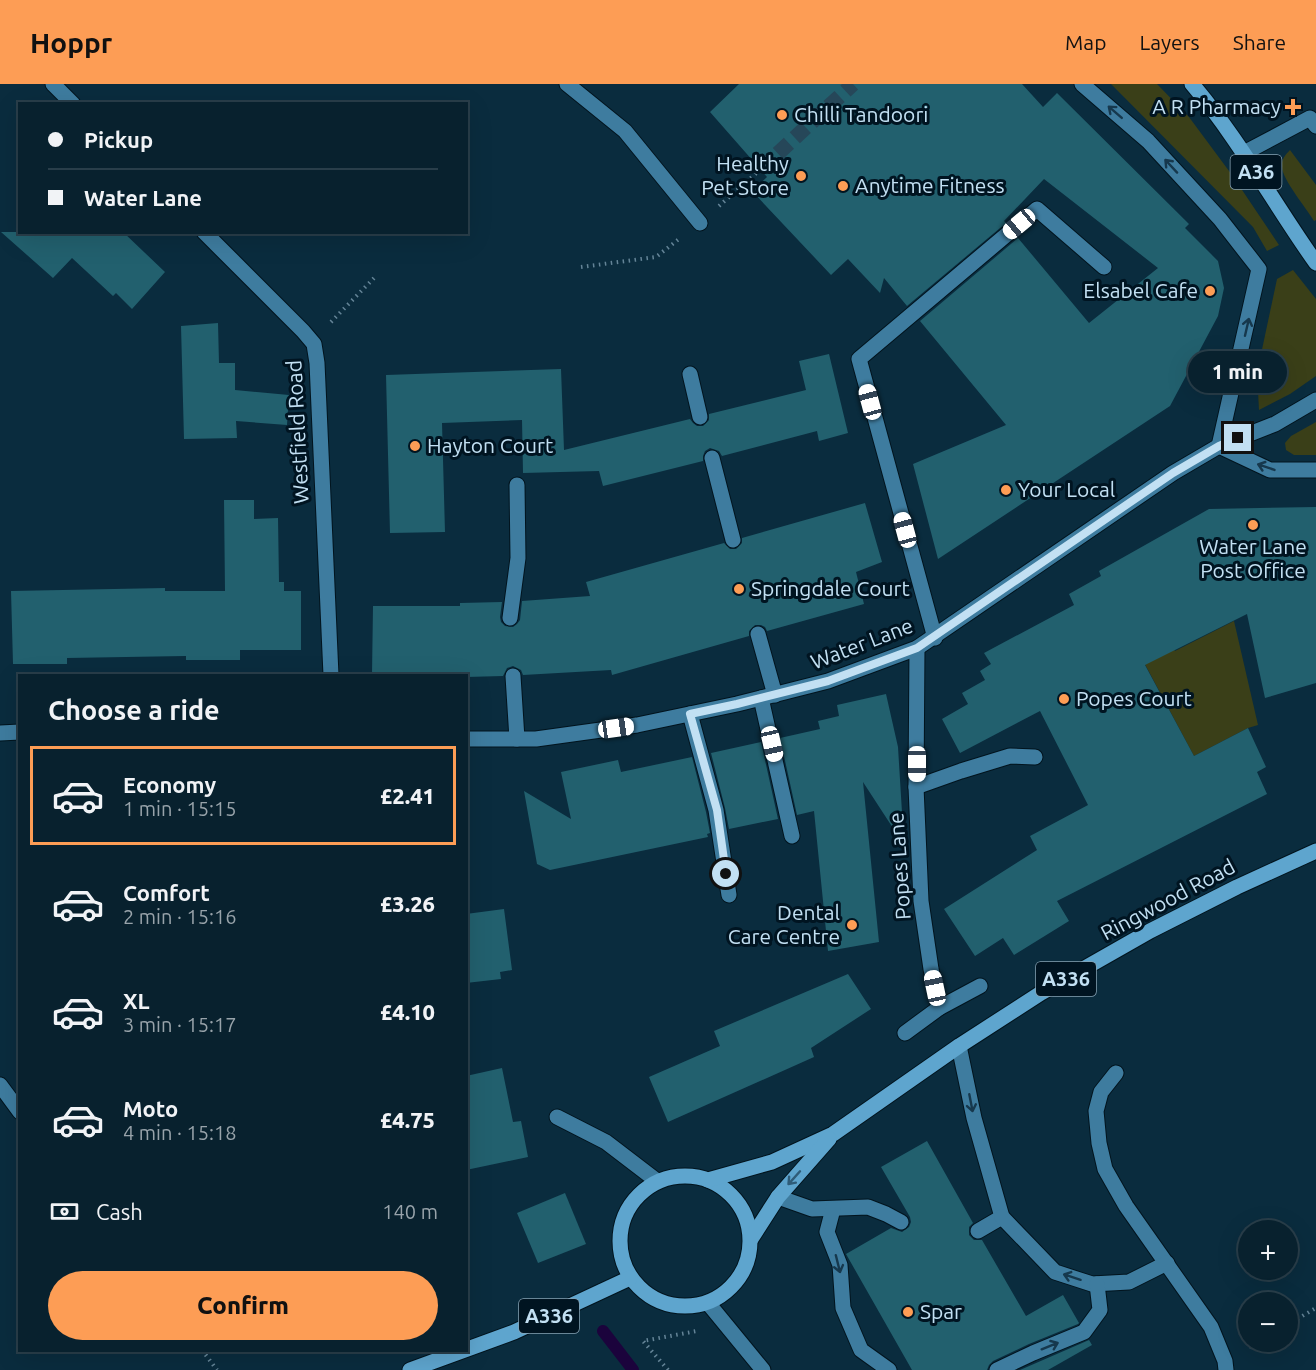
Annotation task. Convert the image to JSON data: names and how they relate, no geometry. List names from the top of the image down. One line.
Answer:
{"streets":{"main road":["A36","Ringwood Road","A336"],"street":["Westfield Road","Water Lane","Popes Lane"]},"crossings":[["Water Lane","Popes Lane"],["Ringwood Road","A336"]],"places":{"health":["A R Pharmacy"],"other":["Chilli Tandoori","Healthy Pet Store","Anytime Fitness","Elsabel Cafe","Hayton Court","Your Local","Water Lane Post Office","Springdale Court","Popes Court","Dental Care Centre","Spar"]},"page":{"header":"Hoppr","nav":["Map","Layers","Share"],"banner":["Pickup","Water Lane"],"bubble":"1 min","heading":"Choose a ride","list":[{"name":"Economy","note":"1 min · 15:15","value":"£2.41"},{"name":"Comfort","note":"2 min · 15:16","value":"£3.26"},{"name":"XL","note":"3 min · 15:17","value":"£4.10"},{"name":"Moto","note":"4 min · 15:18","value":"£4.75"}],"pay":["Cash","140 m"],"map_buttons":["+","−"],"buttons":"Confirm"}}
